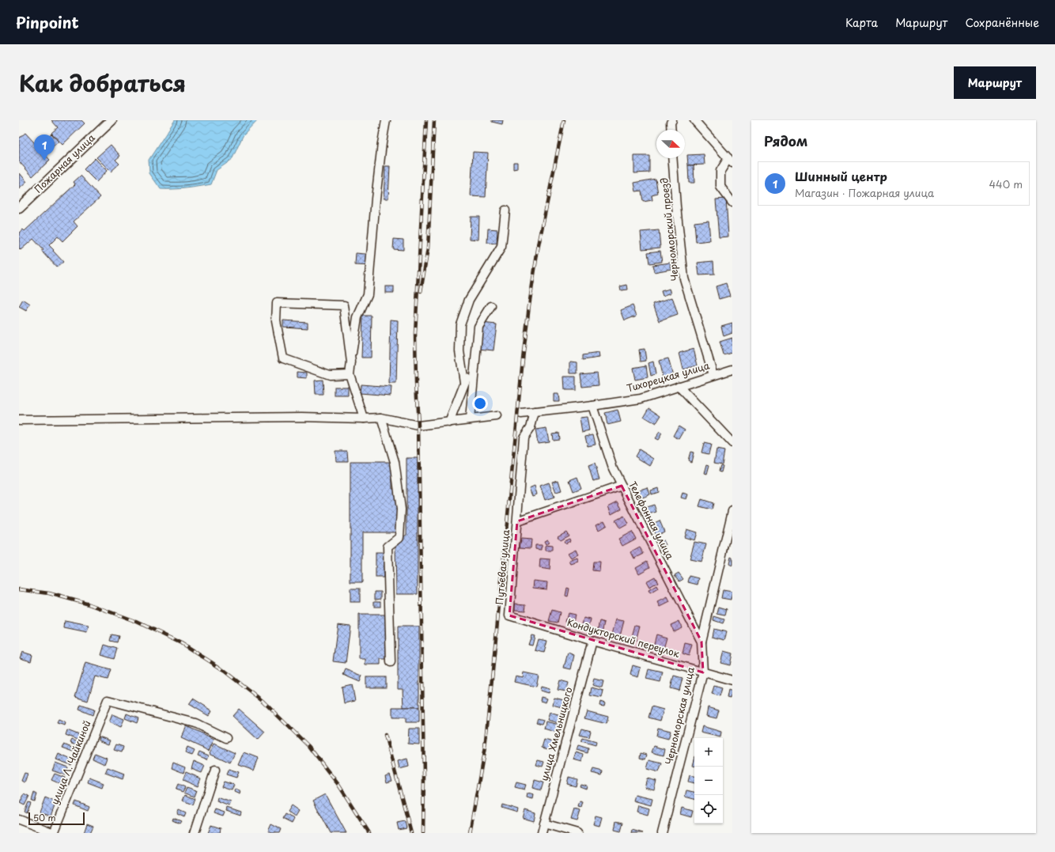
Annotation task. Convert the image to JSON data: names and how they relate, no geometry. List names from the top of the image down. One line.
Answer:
{"streets":{"main road":["Пожарная улица"],"street":["Черноморский проезд","Тихорецкая улица","Телефонная улица","Путьевая улица","Кондукторский переулок","Черноморская улица","улица Хмельницкого","улица Л. Чайкиной"]},"crossings":[["Черноморский проезд","Тихорецкая улица"],["Тихорецкая улица","Телефонная улица"],["Тихорецкая улица","Путьевая улица"],["Телефонная улица","Черноморская улица"],["Путьевая улица","Кондукторский переулок"],["Кондукторский переулок","Черноморская улица"],["Кондукторский переулок","улица Хмельницкого"]],"scale_bar":"50 m","north":"right","page":{"header":"Pinpoint","nav":["Карта","Маршрут","Сохранённые"],"title":"Как добраться","buttons":"Маршрут","heading":"Рядом","pins":"1","list":[{"mark":"1","name":"Шинный центр","note":"Магазин · Пожарная улица","value":"440 m"}],"map_buttons":["+","−"],"scale":"50 m"}}
